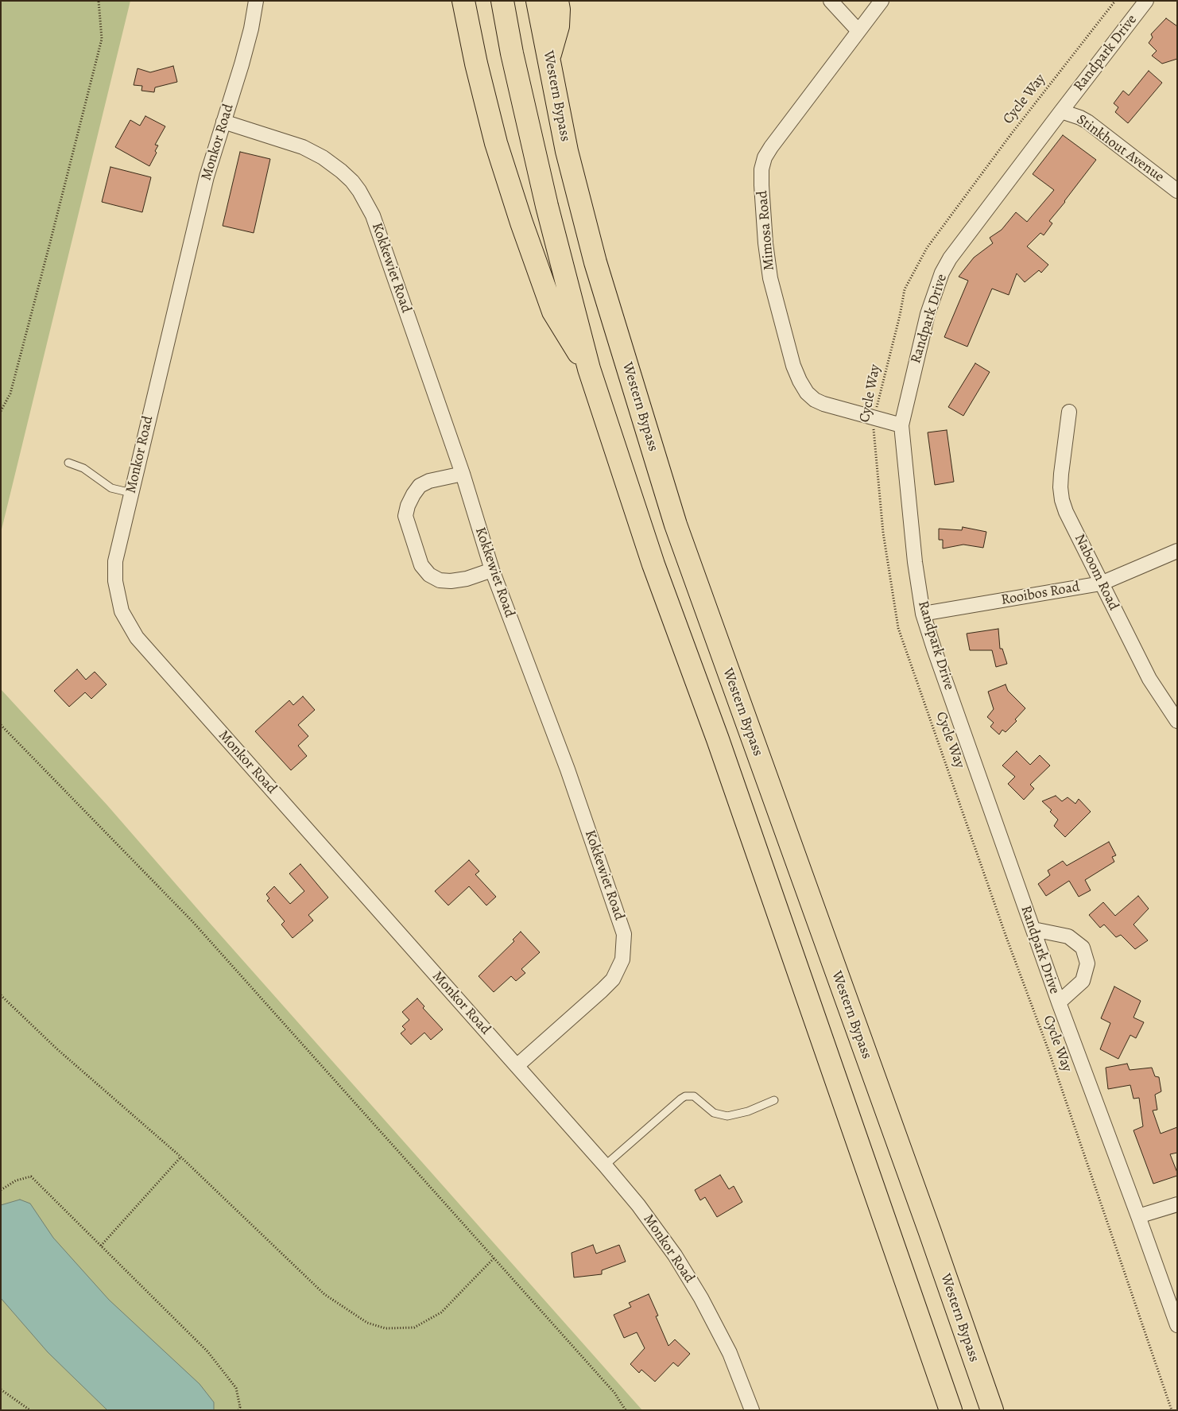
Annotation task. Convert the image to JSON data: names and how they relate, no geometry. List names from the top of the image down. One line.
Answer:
{"streets":{"highway":["Western Bypass"],"street":["Randpark Drive","Monkor Road","Stinkhout Avenue","Mimosa Road","Kokkewiet Road","Naboom Road","Rooibos Road"],"path":["Cycle Way"]},"crossings":[["Randpark Drive","Stinkhout Avenue"],["Randpark Drive","Mimosa Road"],["Randpark Drive","Rooibos Road"],["Cycle Way","Mimosa Road"],["Monkor Road","Kokkewiet Road"],["Naboom Road","Rooibos Road"]]}
